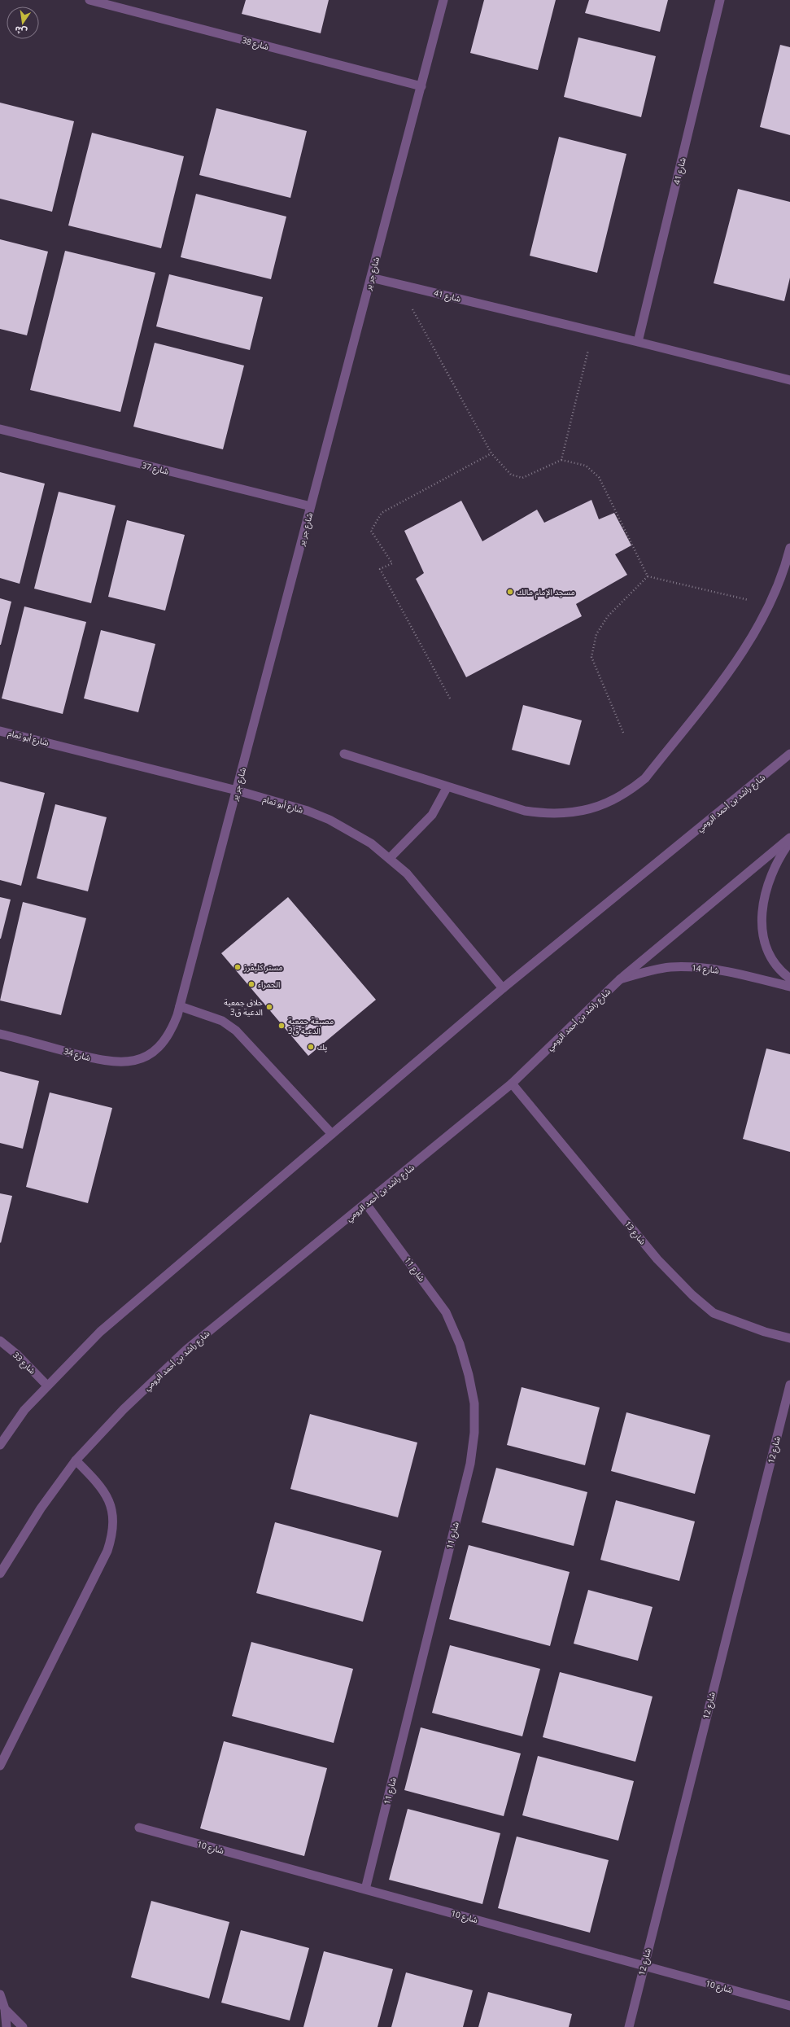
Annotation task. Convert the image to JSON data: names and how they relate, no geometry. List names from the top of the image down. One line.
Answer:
{"streets":{"street":["شارع 38","شارع 41","شارع جر ير","شارع 37","شارع أبو تمام","شارع راشد بن أحمد الرومي","شارع 14","شارع 34","شارع 13","شارع 11","شارع 33","شارع 12","شارع 10"]},"crossings":[["شارع 38","شارع جر ير"],["شارع 41","شارع جر ير"],["شارع جر ير","شارع 37"],["شارع جر ير","شارع أبو تمام"],["شارع جر ير","شارع 34"],["شارع أبو تمام","شارع راشد بن أحمد الرومي"],["شارع راشد بن أحمد الرومي","شارع 14"],["شارع راشد بن أحمد الرومي","شارع 13"],["شارع راشد بن أحمد الرومي","شارع 11"],["شارع راشد بن أحمد الرومي","شارع 33"],["شارع 11","شارع 10"],["شارع 12","شارع 10"]],"places":["مسجد الإمام مالك","مستر كليفرز","الحمراء","حلاق جمعية الدعية ق3","مصبغة جمعية الدعية ق3","پك"],"north":"bottom"}
